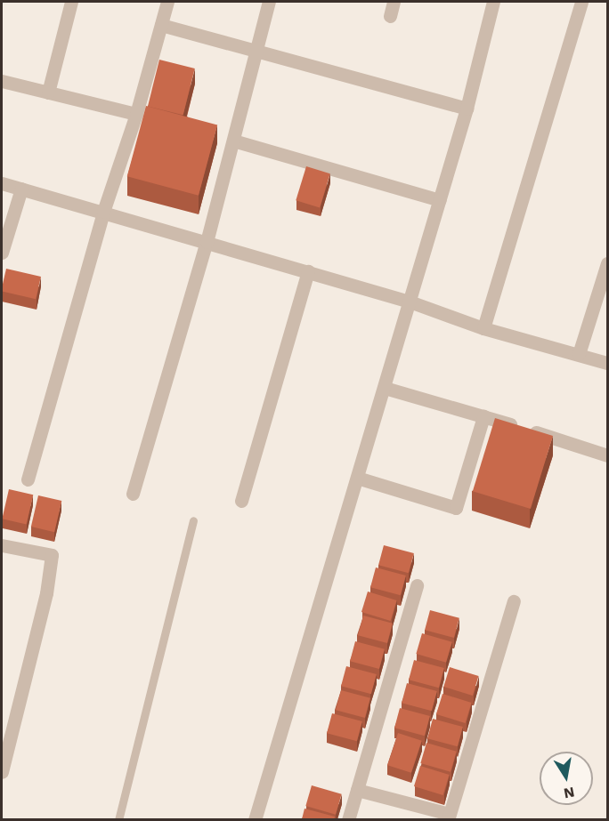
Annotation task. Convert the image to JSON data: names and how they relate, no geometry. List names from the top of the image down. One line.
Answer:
{"north":"bottom"}
